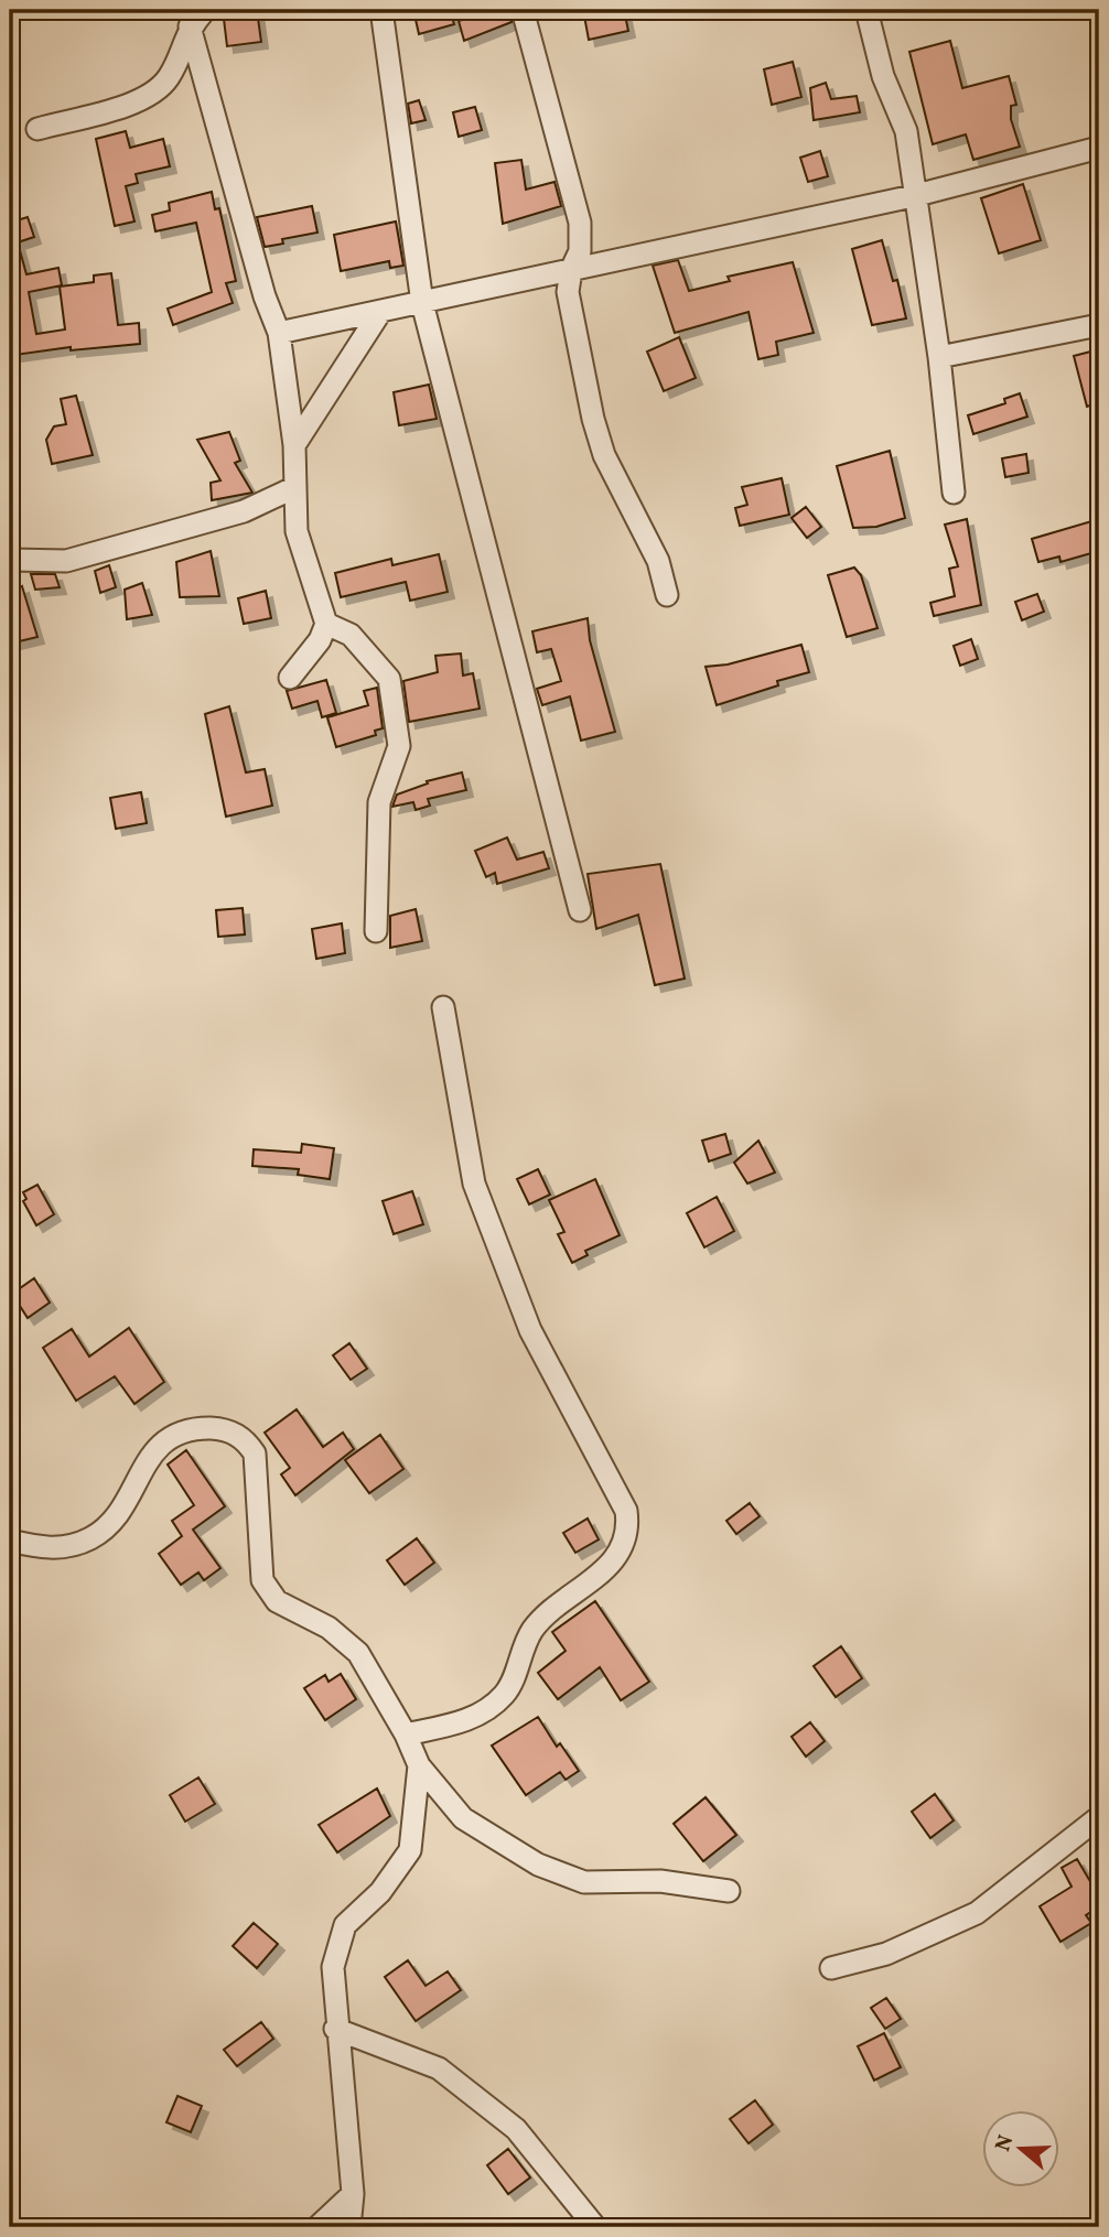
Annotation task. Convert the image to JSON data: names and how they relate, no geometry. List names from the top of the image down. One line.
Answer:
{"north":"left"}
